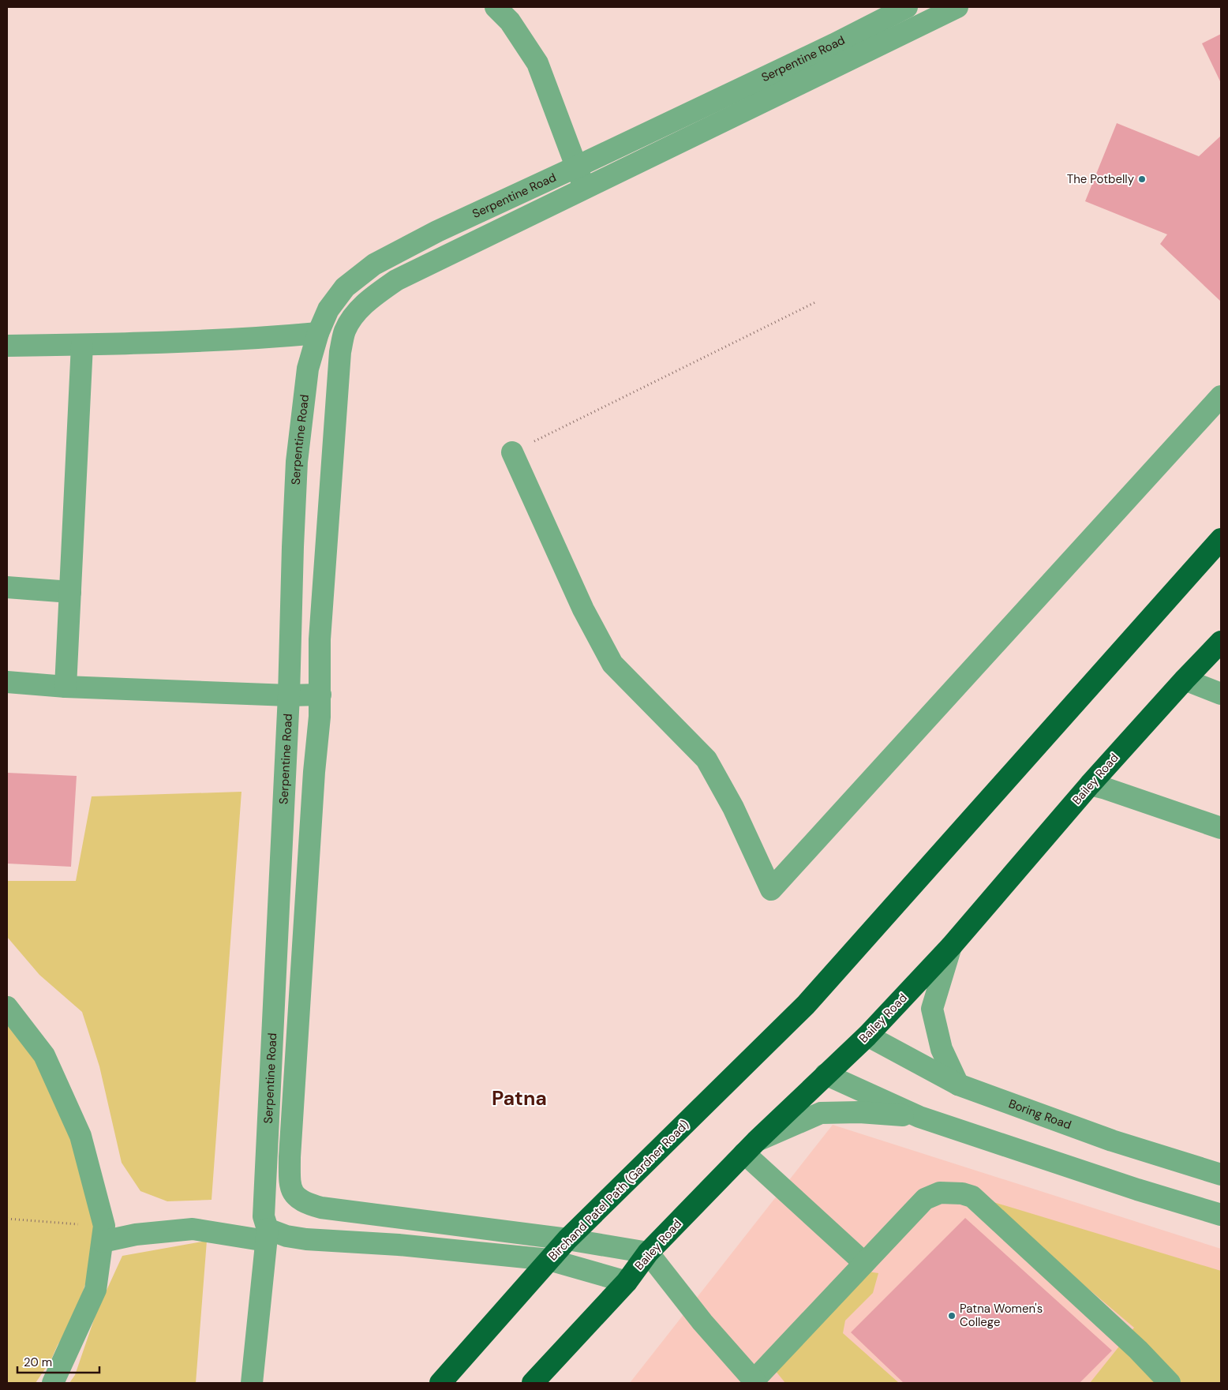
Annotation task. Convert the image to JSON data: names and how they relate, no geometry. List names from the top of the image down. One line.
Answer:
{"streets":{"highway":["Bailey Road","Birchand Patel Path (Gardner Road)"],"street":["Serpentine Road","Boring Road"]},"crossings":[["Bailey Road","Boring Road"]],"districts":["Patna"],"places":["The Potbelly","Patna Women's College"],"scale_bar":"20 m"}
